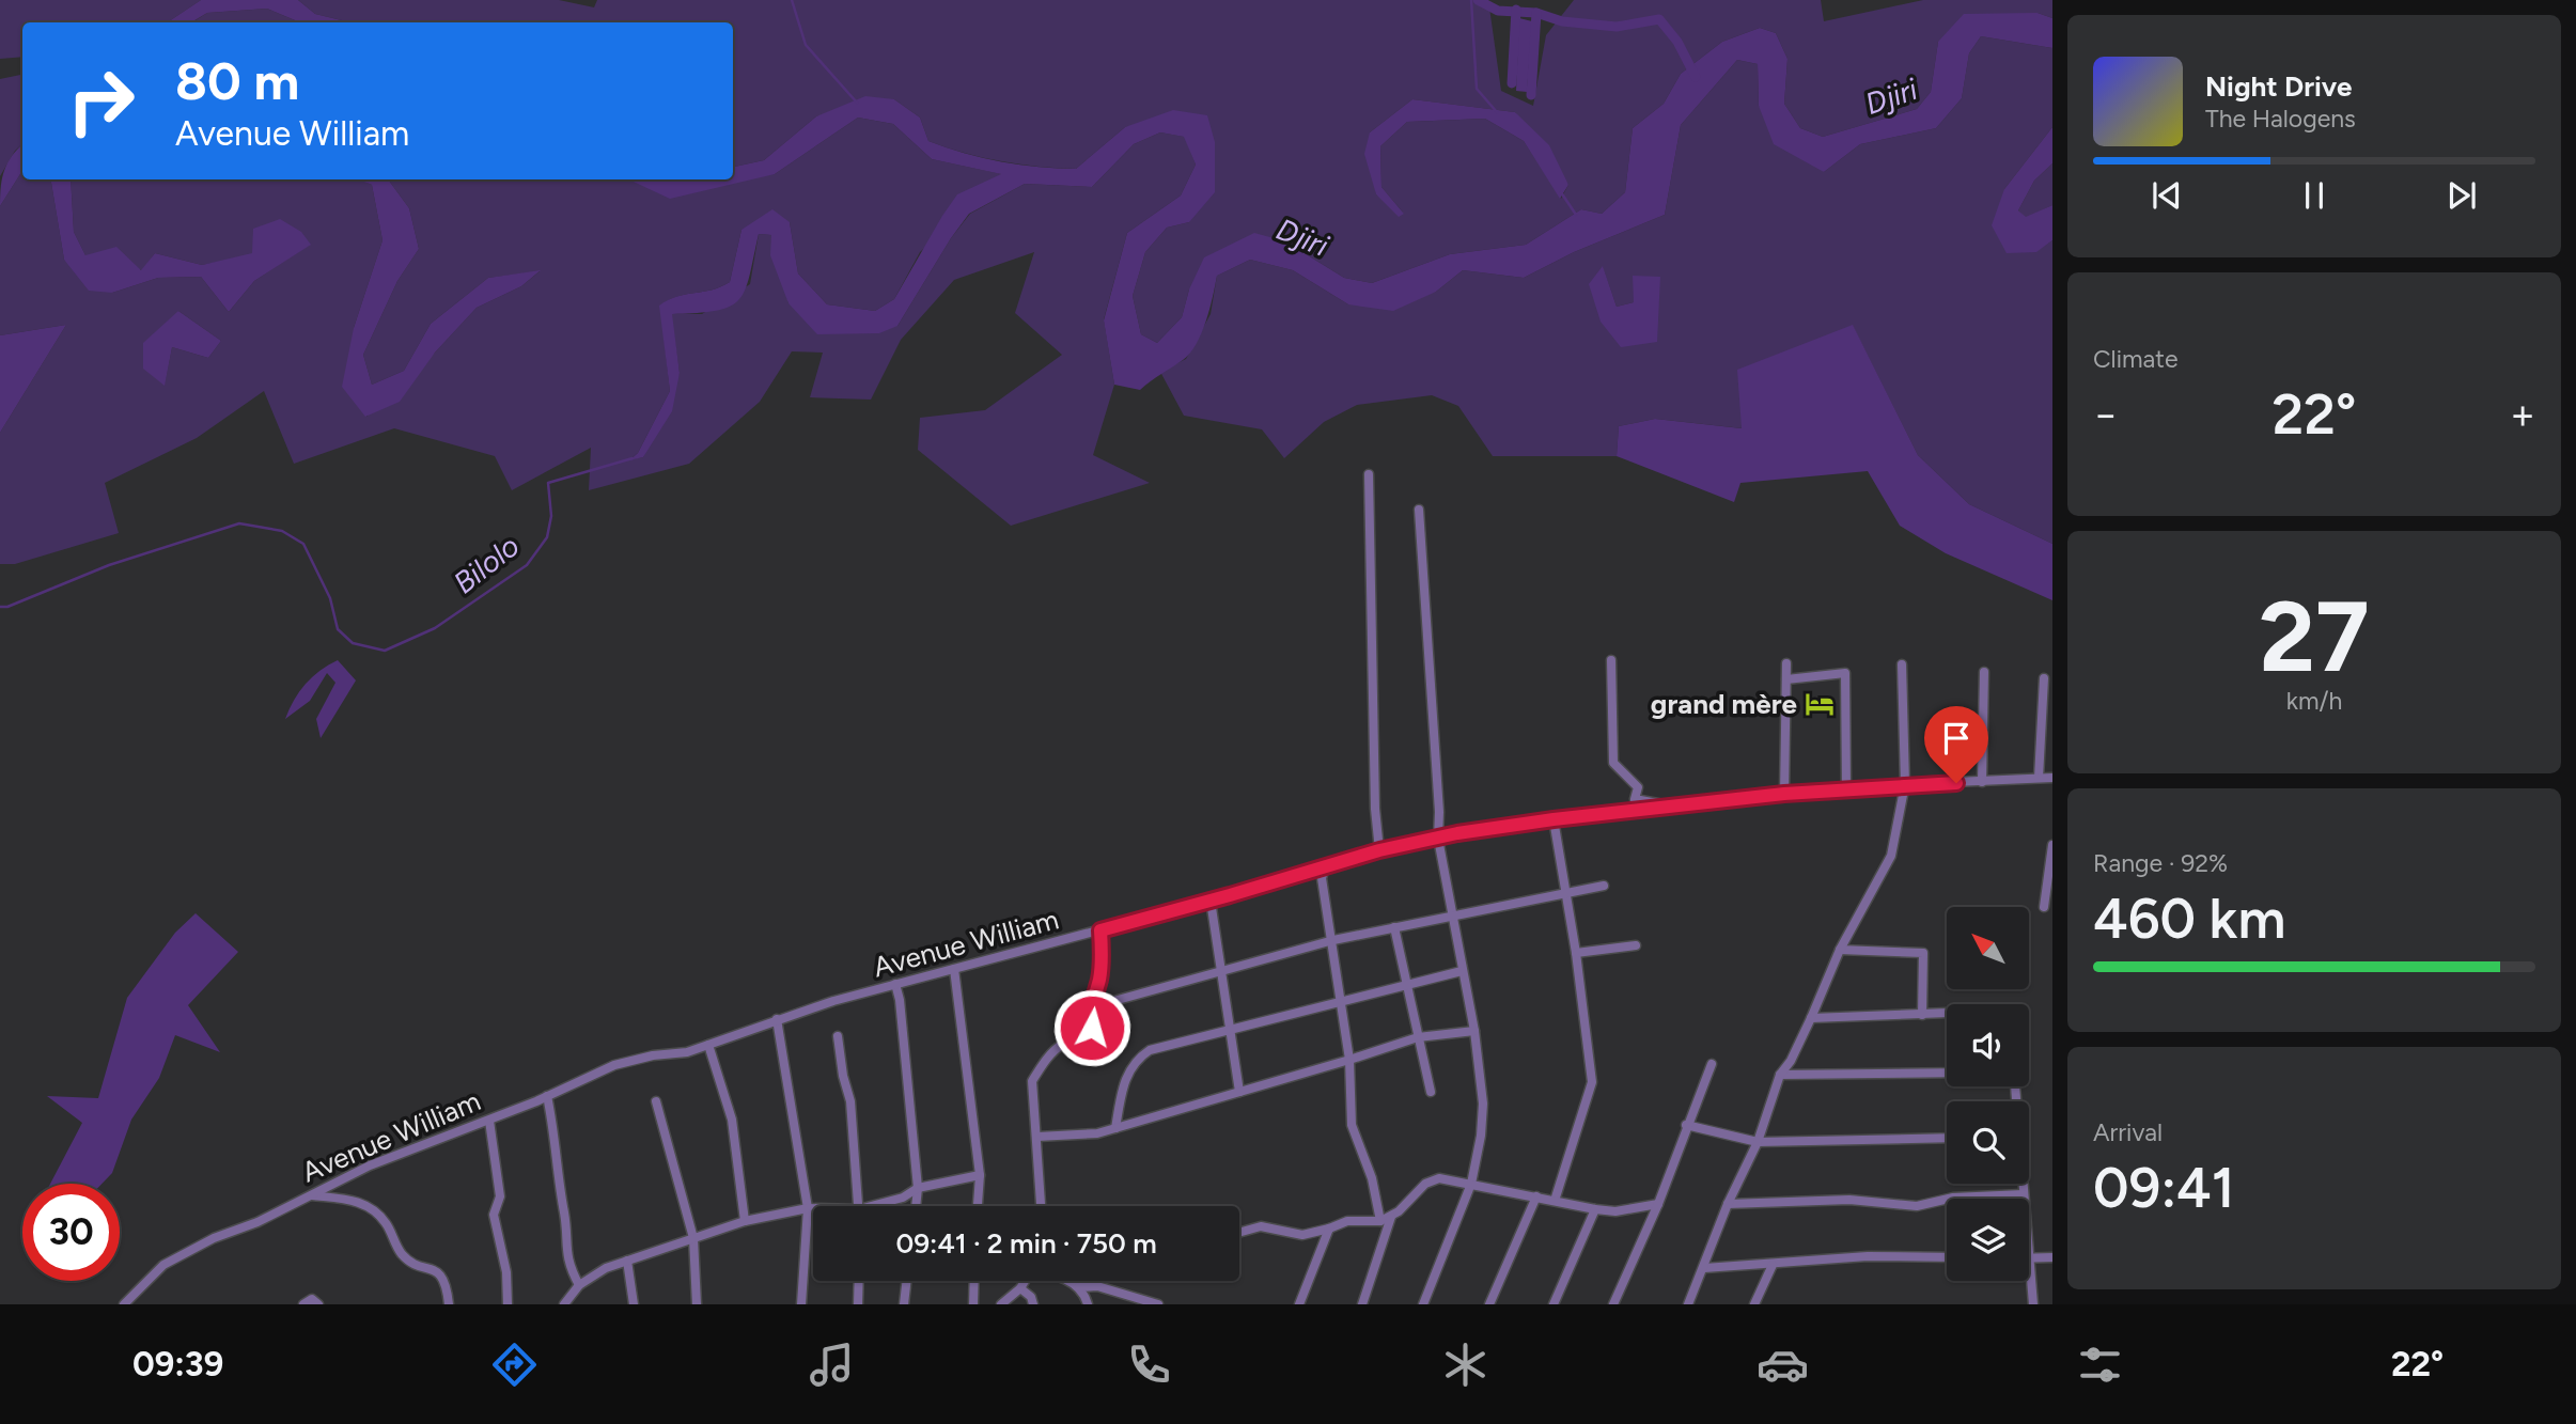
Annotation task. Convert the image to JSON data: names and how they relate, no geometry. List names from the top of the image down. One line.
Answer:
{"streets":{"street":["Avenue William"]},"water":["Djiri","Bilolo"],"places":{"hotel":["grand mère"]},"north":"top left","page":{"turn":["80 m","Avenue William"],"song":["Night Drive","The Halogens"],"tile":["Climate",["27","km/h"],["Range · 92%","460 km"],["Arrival","09:41"]],"heat":["−","22°","+"],"limit":"30","trip":"09:41 · 2 min · 750 m","tabs":["09:39","22°"]}}
